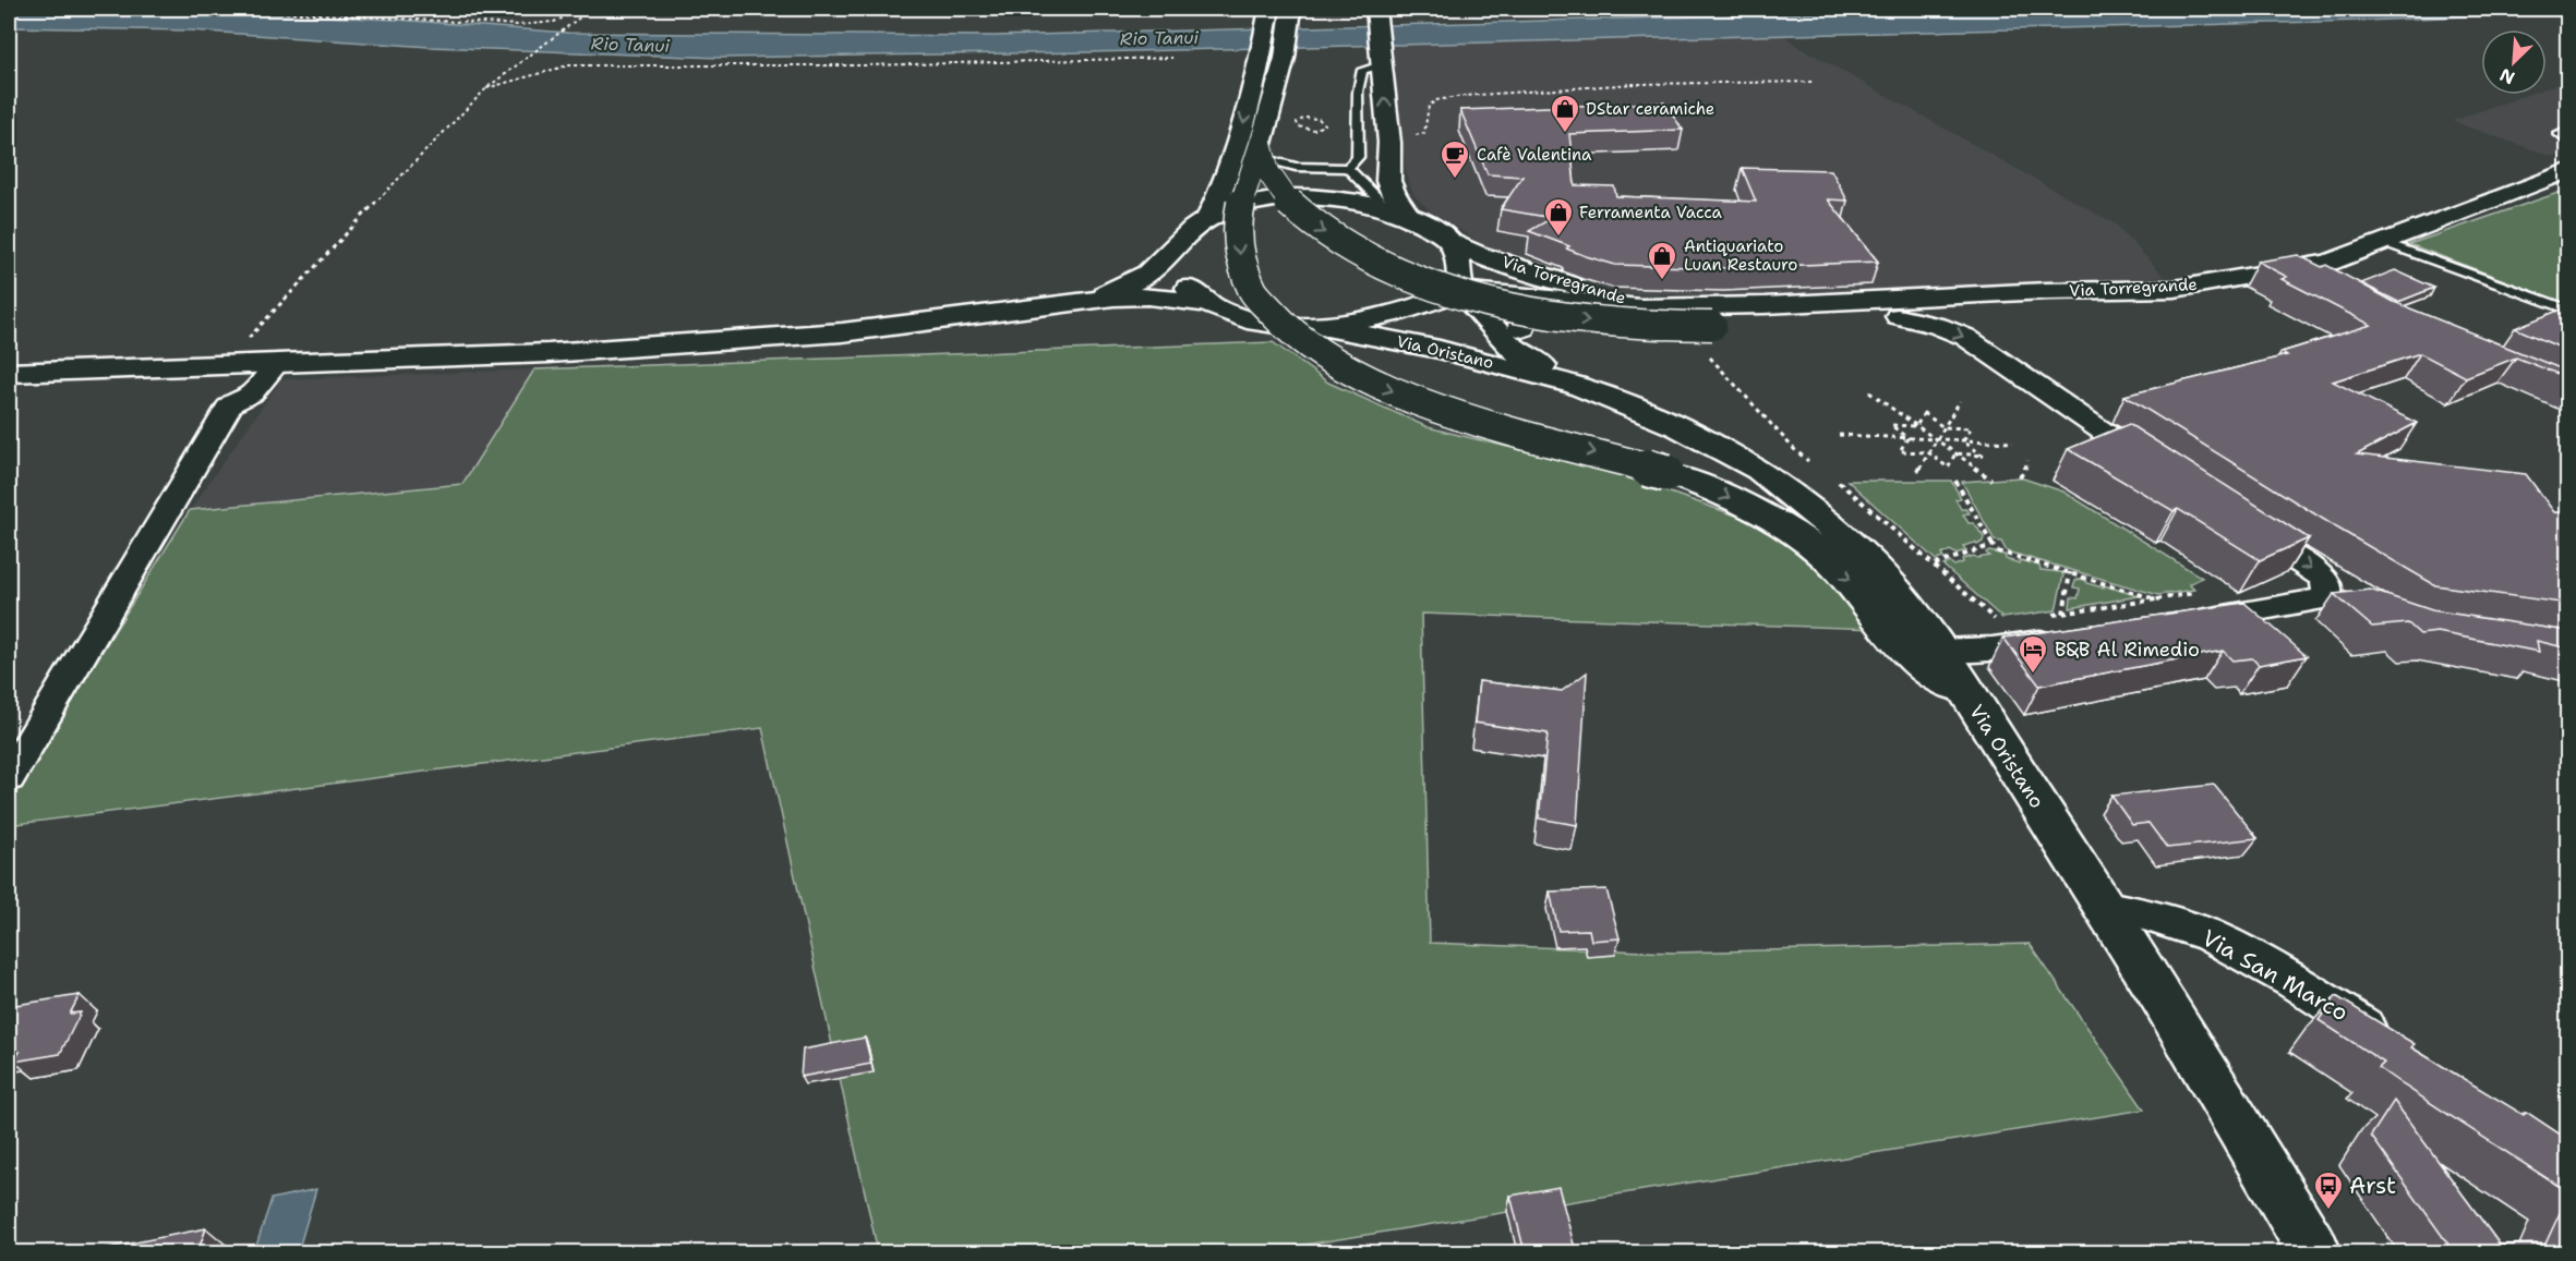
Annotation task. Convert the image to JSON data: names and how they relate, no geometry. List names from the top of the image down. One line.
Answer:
{"streets":{"main road":["Via Torregrande","Via Oristano"],"street":["Via San Marco"]},"crossings":[["Via Torregrande","Via Oristano"],["Via Oristano","Via San Marco"]],"water":["Rio Tanui"],"places":{"shop":["DStar ceramiche","Ferramenta Vacca","Antiquariato Luan Restauro"],"cafe":["Cafè Valentina"],"hotel":["B&B Al Rimedio"],"bus stop":["Arst"]},"north":"bottom left"}
